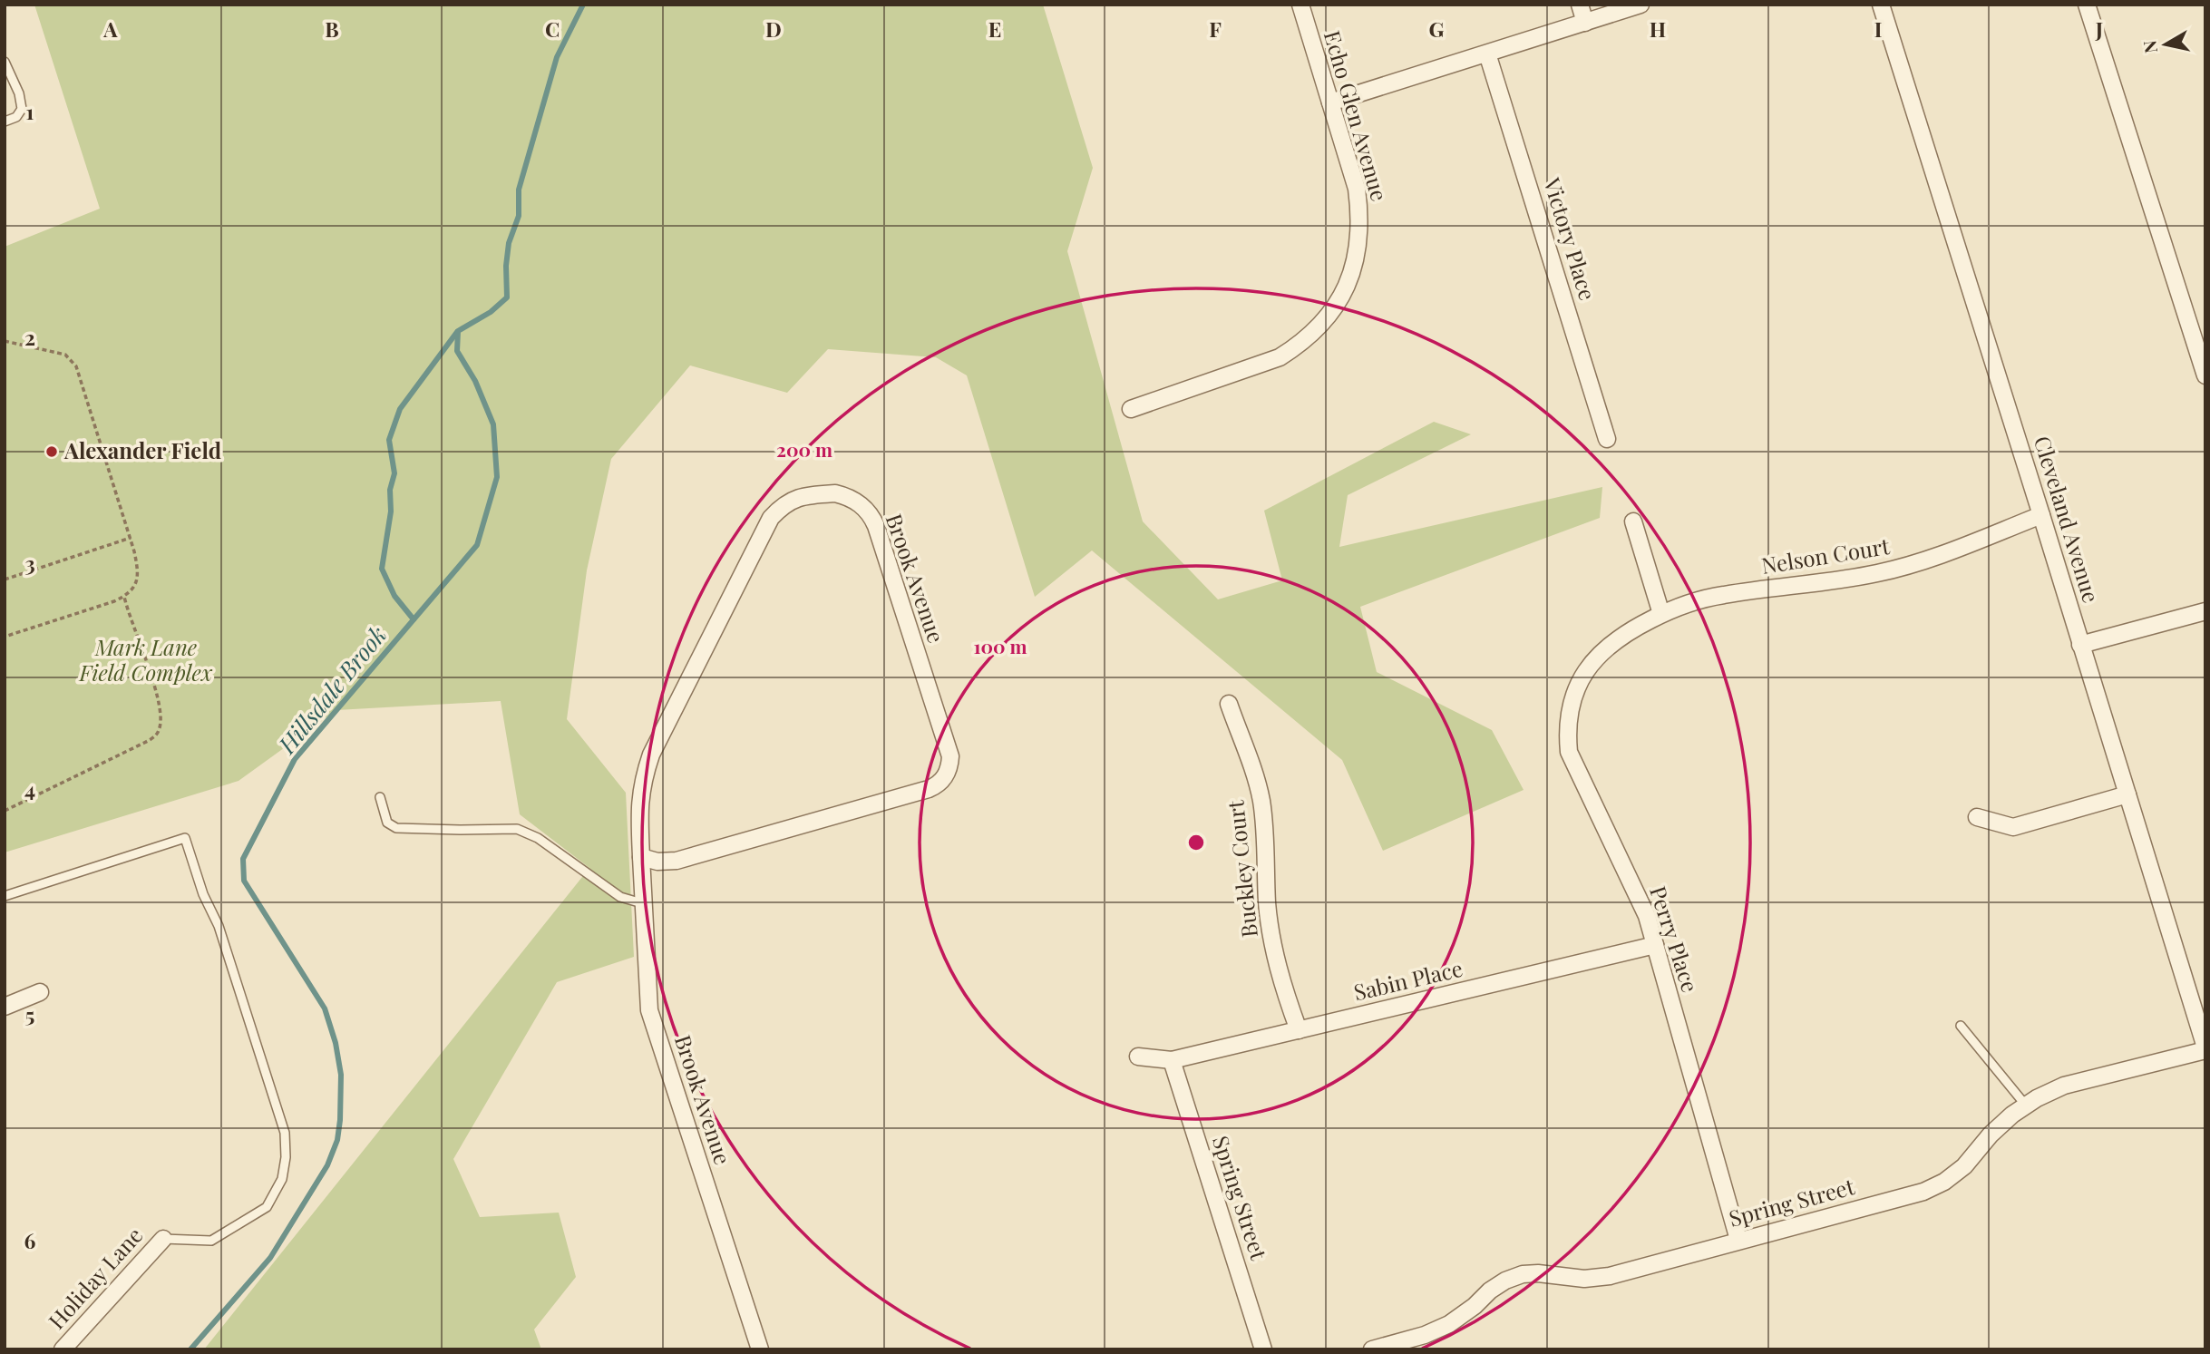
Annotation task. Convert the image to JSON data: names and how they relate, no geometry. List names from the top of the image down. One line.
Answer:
{"streets":{"street":["Echo Glen Avenue","Victory Place","Cleveland Avenue","Nelson Court","Brook Avenue","Buckley Court","Perry Place","Sabin Place","Spring Street","Holiday Lane"]},"crossings":[["Cleveland Avenue","Nelson Court"],["Cleveland Avenue","Spring Street"],["Nelson Court","Perry Place"],["Buckley Court","Sabin Place"],["Perry Place","Sabin Place"],["Perry Place","Spring Street"],["Sabin Place","Spring Street"]],"water":["Hillsdale Brook"],"parks":["Mark Lane Field Complex"],"places":["Alexander Field"],"north":"left","grid":{"columns":["A","B","C","D","E","F","G","H","I","J"],"rows":["1","2","3","4","5","6"]},"rings":["200 m","100 m"]}
